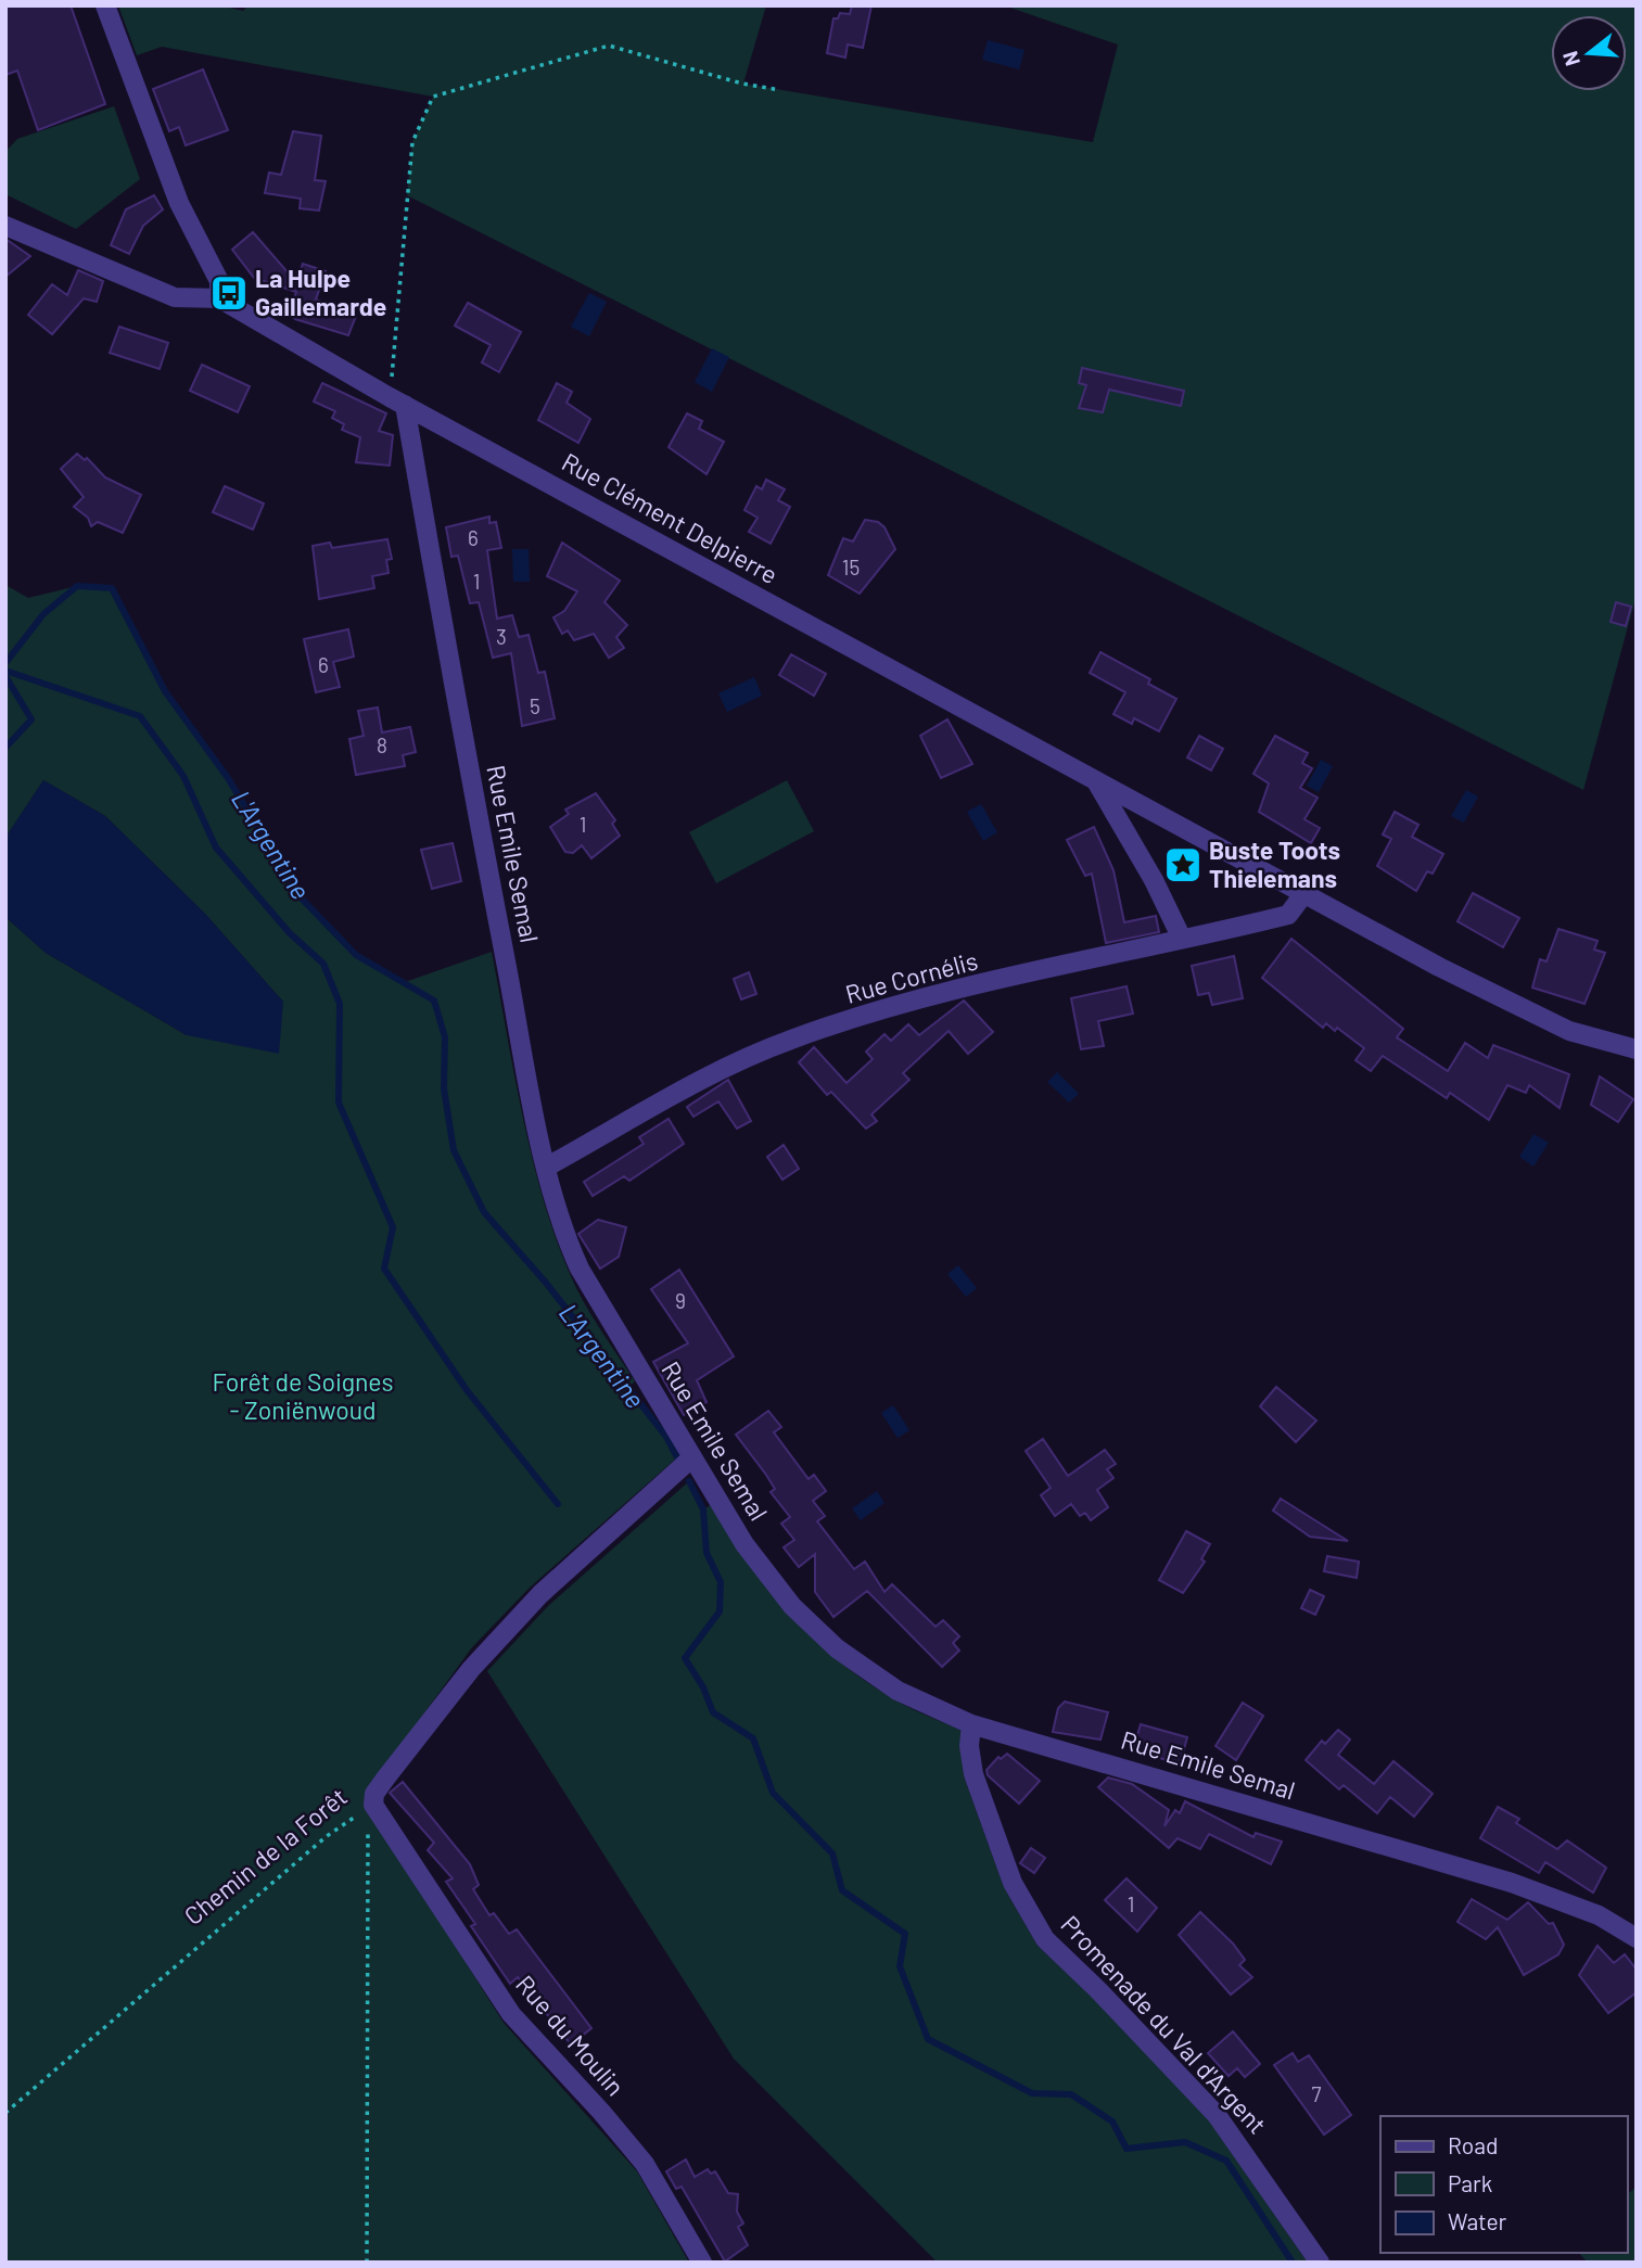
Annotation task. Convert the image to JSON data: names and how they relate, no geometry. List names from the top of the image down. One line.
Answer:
{"streets":{"street":["Rue Clément Delpierre","Rue Emile Semal","Rue Cornélis","Chemin de la Forêt","Promenade du Val d'Argent","Rue du Moulin"]},"crossings":[["Rue Clément Delpierre","Rue Emile Semal"],["Rue Clément Delpierre","Rue Cornélis"],["Rue Emile Semal","Rue Cornélis"],["Rue Emile Semal","Chemin de la Forêt"],["Rue Emile Semal","Promenade du Val d'Argent"],["Chemin de la Forêt","Rue du Moulin"]],"water":["L'Argentine"],"parks":["Forêt de Soignes - Zoniënwoud"],"places":{"bus stop":["La Hulpe Gaillemarde"],"place":["Buste Toots Thielemans"]},"house_numbers":["6","15","1","3","6","5","8","1","9","1","7"],"legend":["Road","Park","Water"],"north":"left"}
